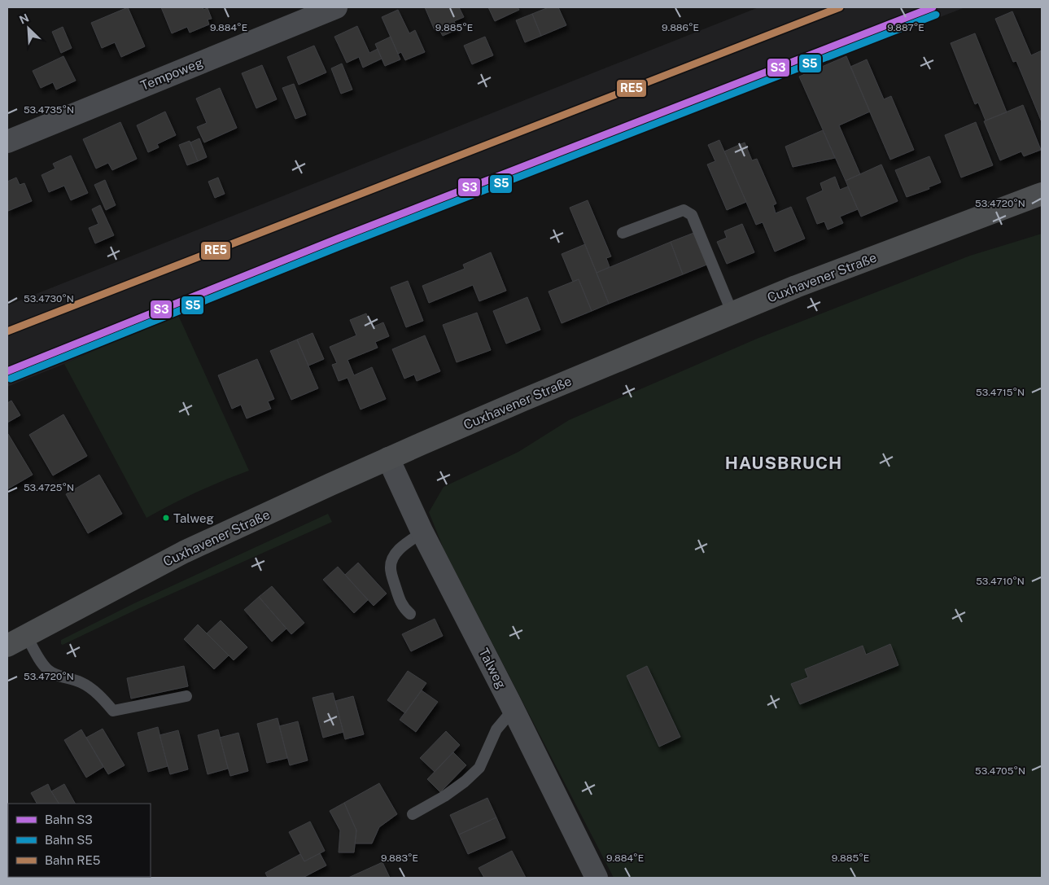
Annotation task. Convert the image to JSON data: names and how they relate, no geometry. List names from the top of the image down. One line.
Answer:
{"streets":{"main road":["Cuxhavener Straße"],"street":["Tempoweg","Talweg"]},"crossings":[["Cuxhavener Straße","Talweg"]],"districts":["HAUSBRUCH"],"places":["Talweg"],"lines":["rail line S3","rail line RE5","rail line S5"],"legend":["Bahn S3","Bahn S5","Bahn RE5"],"north":"top left","coordinates":["9.884°E","9.885°E","9.886°E","9.887°E","53.4735°N","53.4720°N","53.4730°N","53.4715°N","53.4725°N","53.4710°N","53.4705°N","9.883°E"]}
